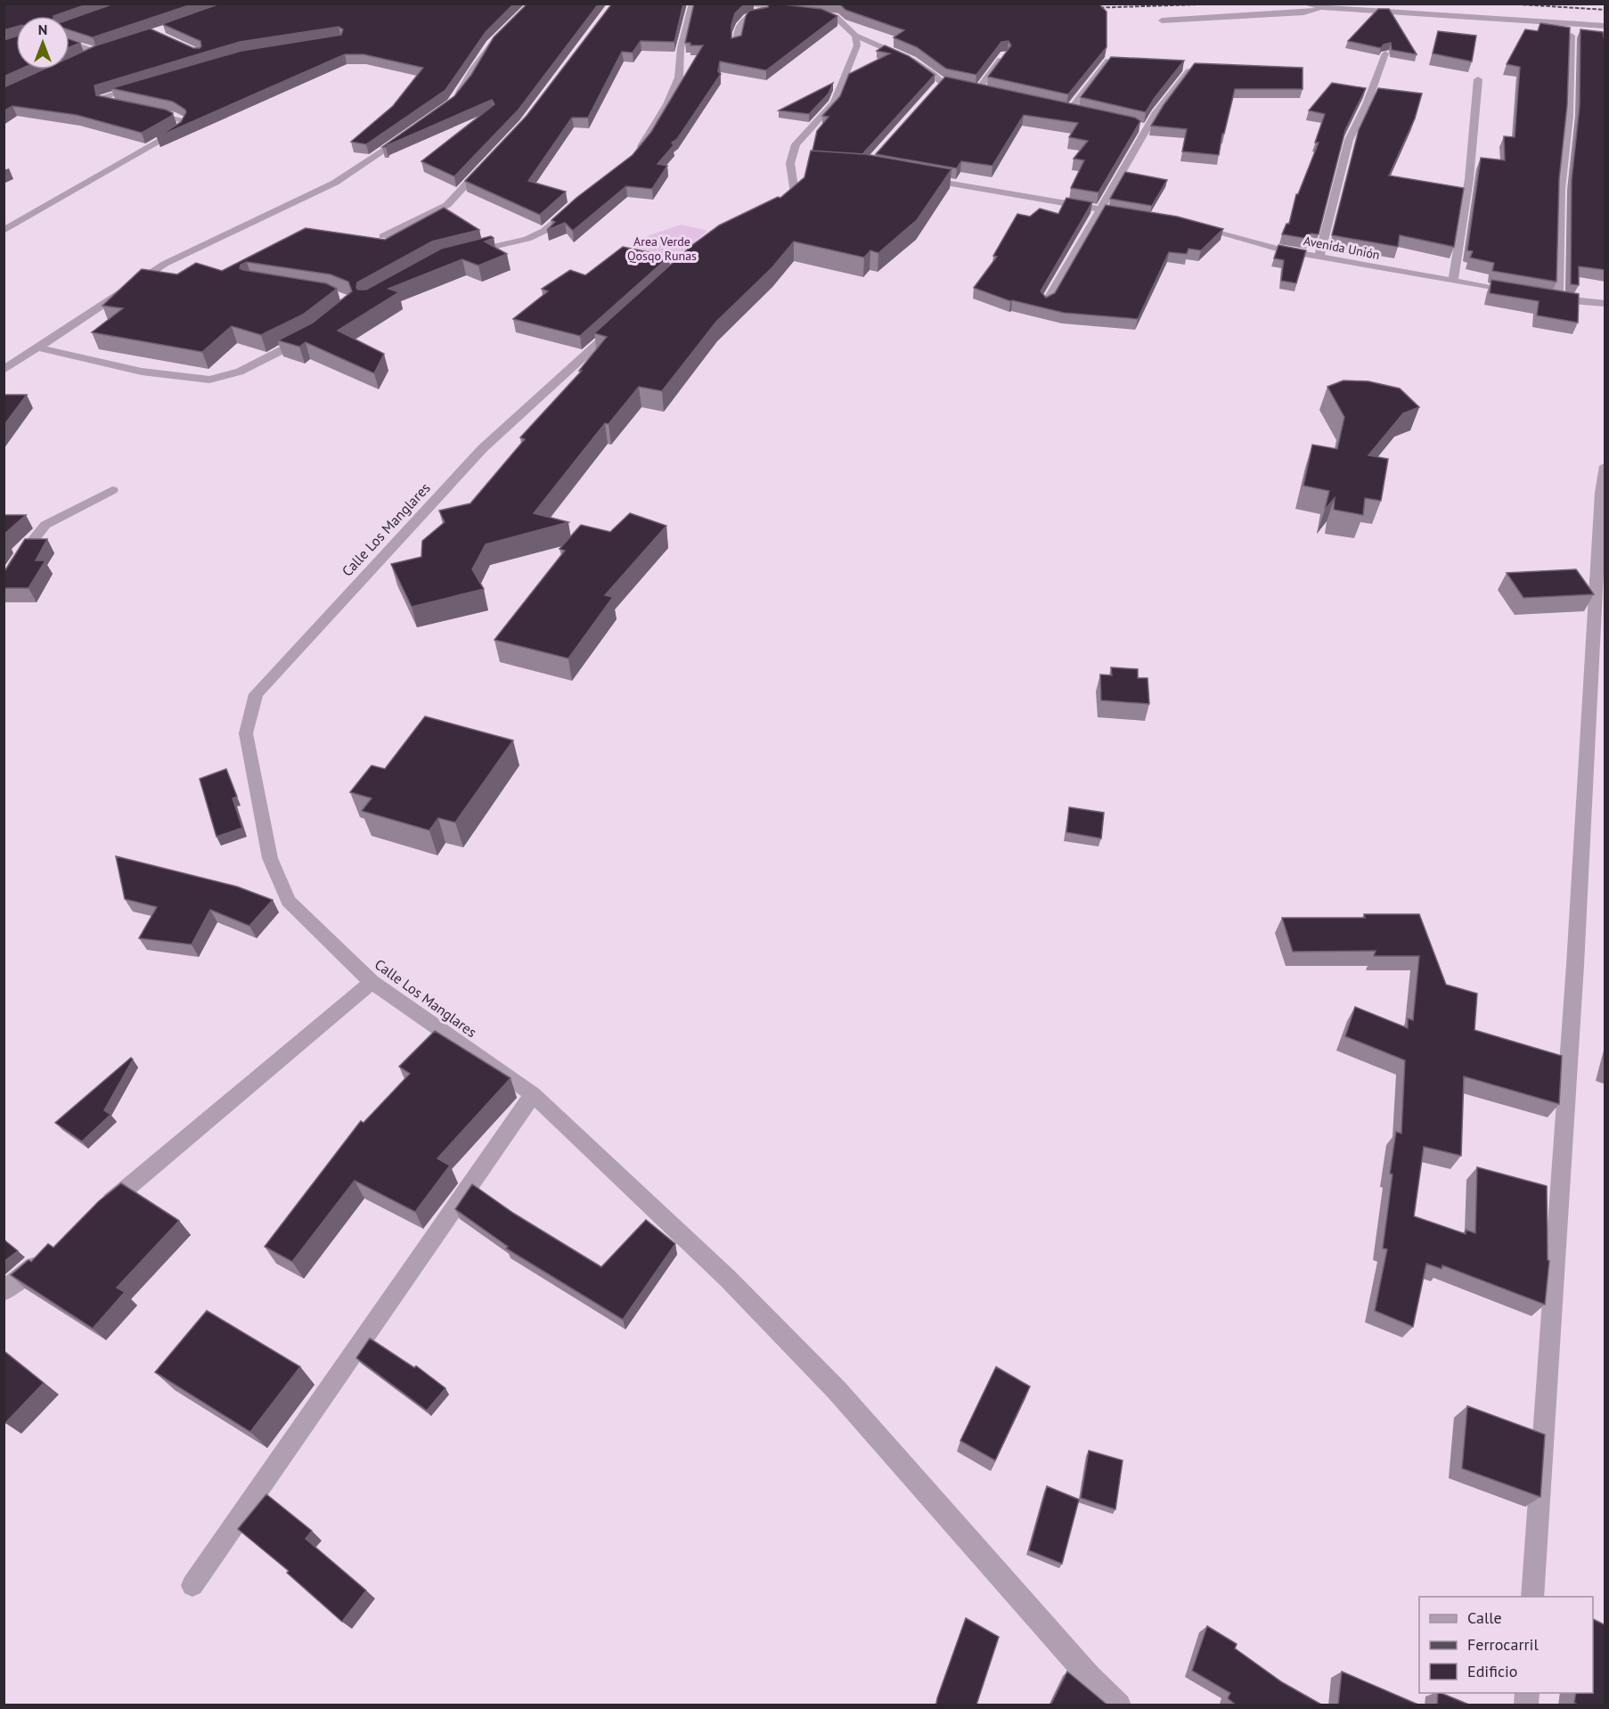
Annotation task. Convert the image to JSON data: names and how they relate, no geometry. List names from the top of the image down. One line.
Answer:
{"streets":{"street":["Avenida Unión","Calle Los Manglares"]},"parks":["Area Verde Qosqo Runas"],"legend":["Calle","Ferrocarril","Edificio"],"north":"top"}
